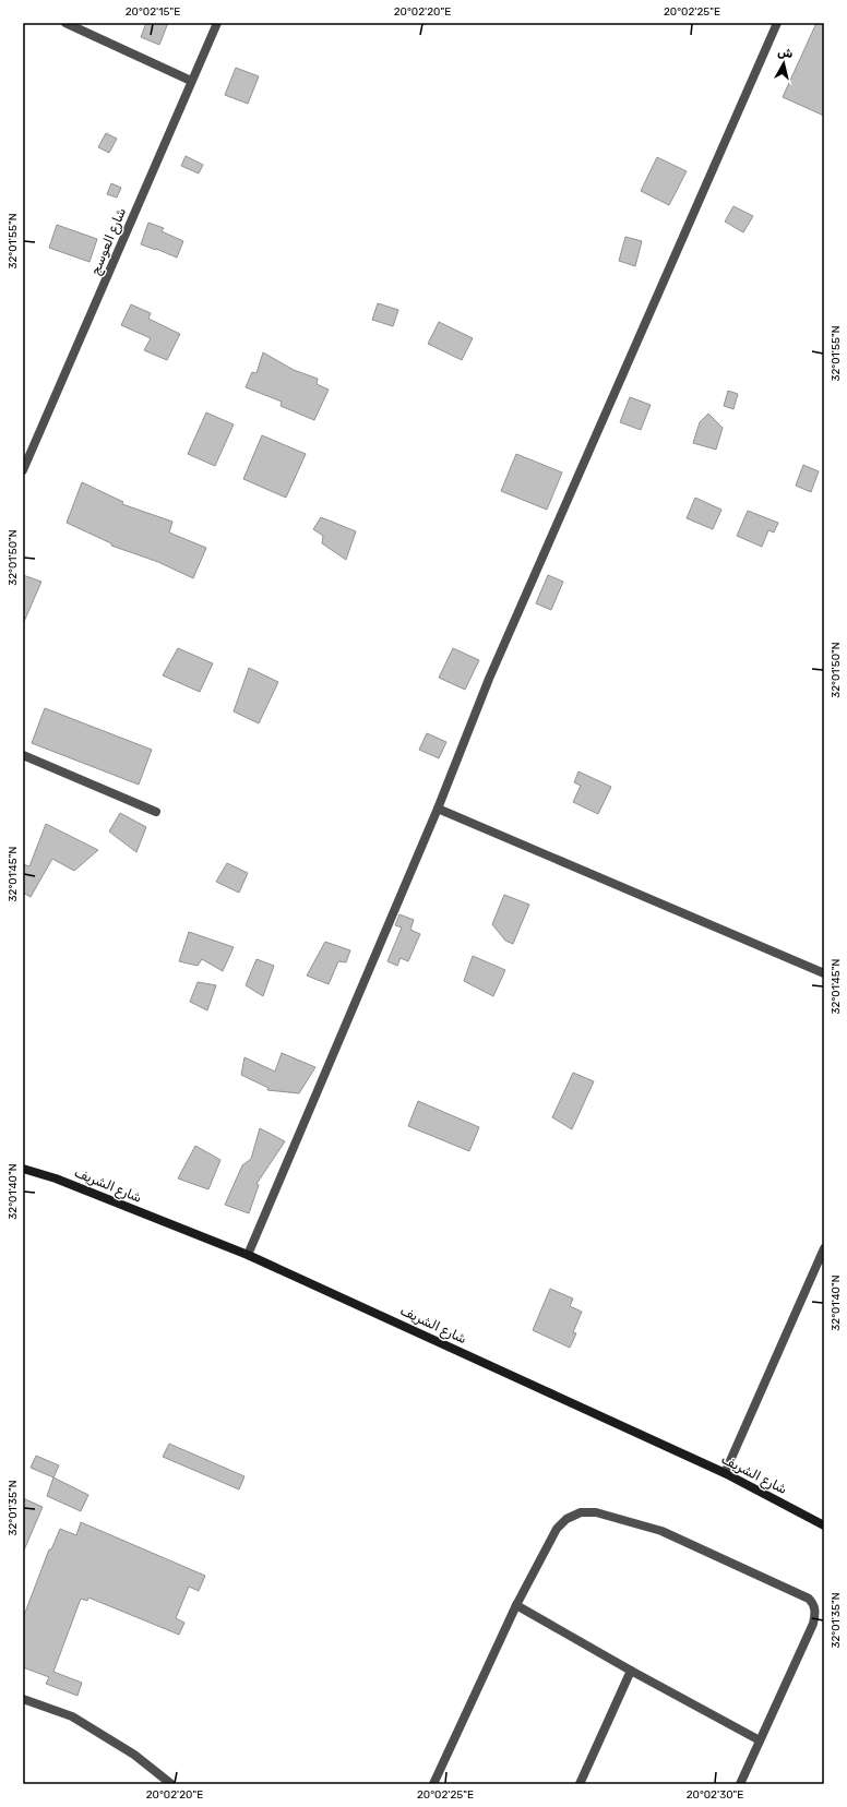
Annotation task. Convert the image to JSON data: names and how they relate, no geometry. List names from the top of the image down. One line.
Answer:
{"streets":{"main road":["شارع الشريف"],"street":["شارع العوسج"]},"north":"top","coordinates":["20°02'15\"E","20°02'20\"E","20°02'25\"E","32°01'55\"N","32°01'50\"N","32°01'45\"N","32°01'40\"N","32°01'35\"N","20°02'30\"E"]}
